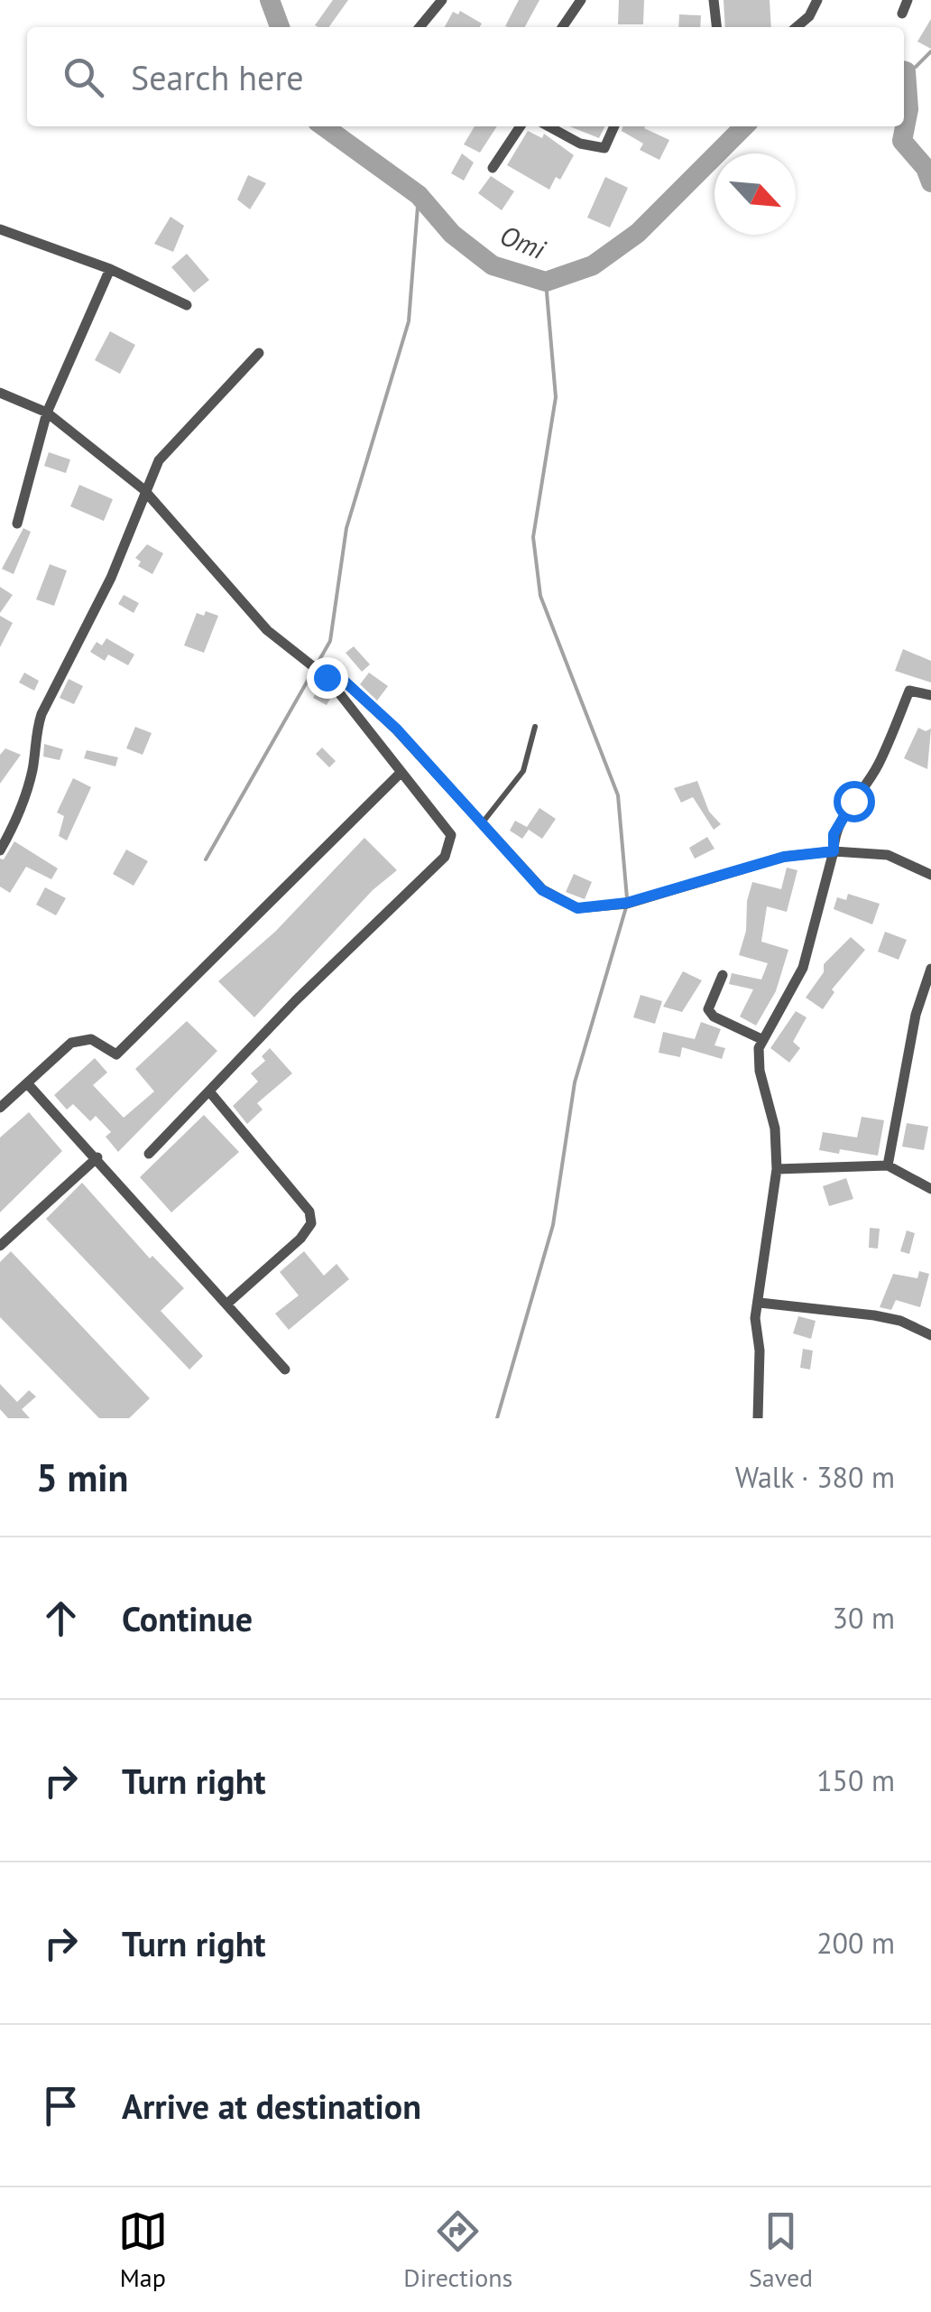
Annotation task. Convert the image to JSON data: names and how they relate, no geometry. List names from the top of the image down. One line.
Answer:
{"water":["Omi"],"north":"bottom right","page":{"search":"Search here","heading":["5 min","Walk · 380 m"],"list":[["Continue","30 m"],["Turn right","150 m"],["Turn right","200 m"],"Arrive at destination"],"nav":["Map","Directions","Saved"]}}
